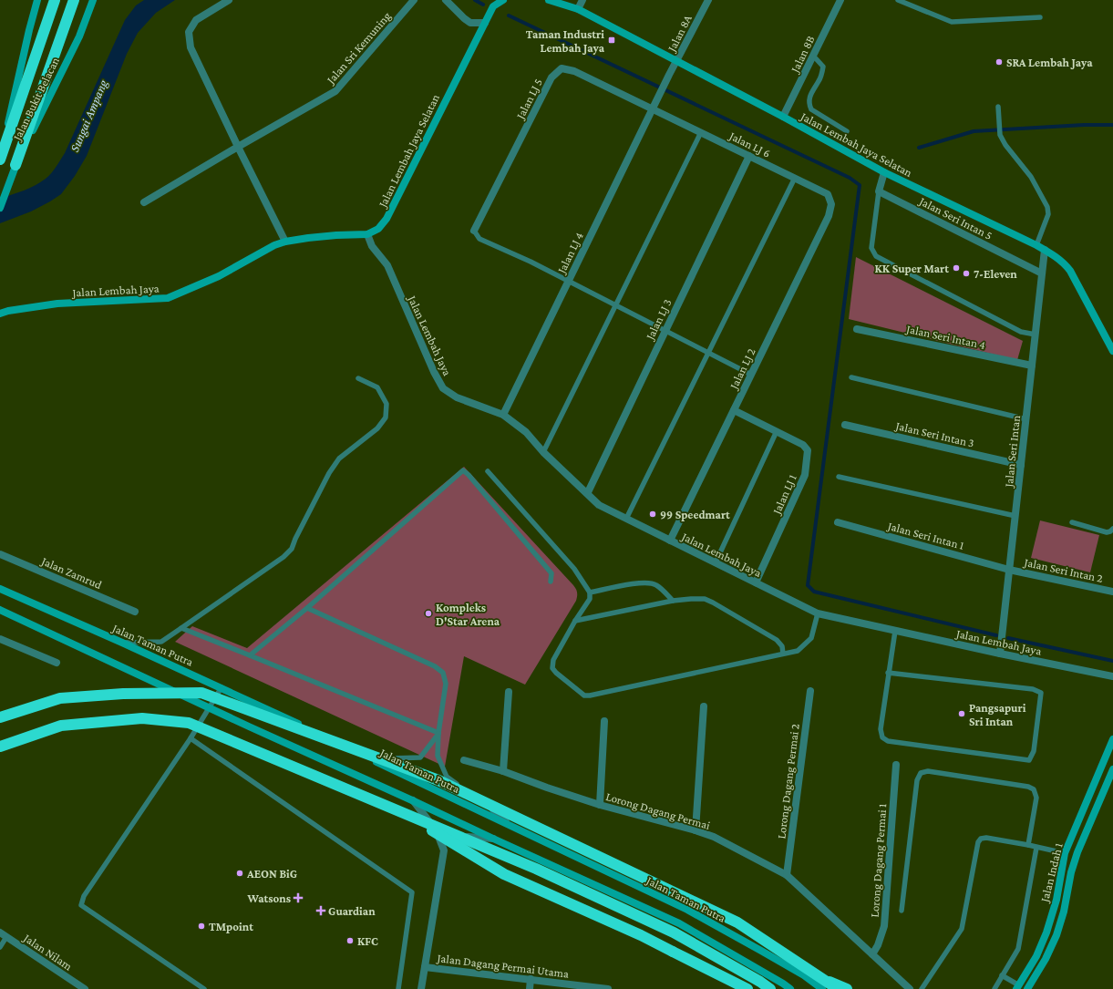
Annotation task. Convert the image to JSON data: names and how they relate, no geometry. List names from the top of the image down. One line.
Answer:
{"streets":{"street":["Jalan 8A","Jalan Sri Kemuning","Jalan 8B","Jalan Bukit Belacan","Jalan LJ 5","Jalan LJ 6","Jalan Lembah Jaya Selatan","Jalan Seri Intan 5","Jalan LJ 4","Jalan Lembah Jaya","Jalan LJ 3","Jalan Seri Intan 4","Jalan LJ 2","Jalan Seri Intan 3","Jalan Seri Intan","Jalan LJ 1","Jalan Seri Intan 1","Jalan Seri Intan 2","Jalan Zamrud","Jalan Taman Putra","Lorong Dagang Permai 2","Lorong Dagang Permai","Lorong Dagang Permai 1","Jalan Indah 1","Jalan Nilam","Jalan Dagang Permai Utama"]},"crossings":[["Jalan 8A","Jalan Lembah Jaya Selatan"],["Jalan 8A","Jalan LJ 4"],["Jalan 8B","Jalan Lembah Jaya Selatan"],["Jalan LJ 5","Jalan LJ 6"],["Jalan LJ 5","Jalan LJ 4"],["Jalan LJ 6","Jalan LJ 4"],["Jalan LJ 6","Jalan LJ 3"],["Jalan LJ 6","Jalan LJ 2"],["Jalan Lembah Jaya Selatan","Jalan Lembah Jaya"],["Jalan Lembah Jaya Selatan","Jalan Seri Intan"],["Jalan Seri Intan 5","Jalan Seri Intan"],["Jalan LJ 4","Jalan Lembah Jaya"],["Jalan Lembah Jaya","Jalan LJ 3"],["Jalan Lembah Jaya","Jalan LJ 2"],["Jalan Lembah Jaya","Jalan Seri Intan"],["Jalan Lembah Jaya","Jalan LJ 1"],["Jalan Seri Intan 4","Jalan Seri Intan"],["Jalan LJ 2","Jalan LJ 1"],["Jalan Seri Intan 3","Jalan Seri Intan"],["Jalan Seri Intan","Jalan Seri Intan 1"],["Jalan Seri Intan","Jalan Seri Intan 2"],["Jalan Seri Intan 1","Jalan Seri Intan 2"],["Lorong Dagang Permai 2","Lorong Dagang Permai"],["Lorong Dagang Permai","Lorong Dagang Permai 1"]],"water":["Sungai Ampang"],"places":{"transit":["Taman Industri Lembah Jaya"],"other":["SRA Lembah Jaya","KK Super Mart","7-Eleven","99 Speedmart","Kompleks D'Star Arena","Pangsapuri Sri Intan","AEON BiG","TMpoint","KFC"],"health":["Watsons","Guardian"]}}
